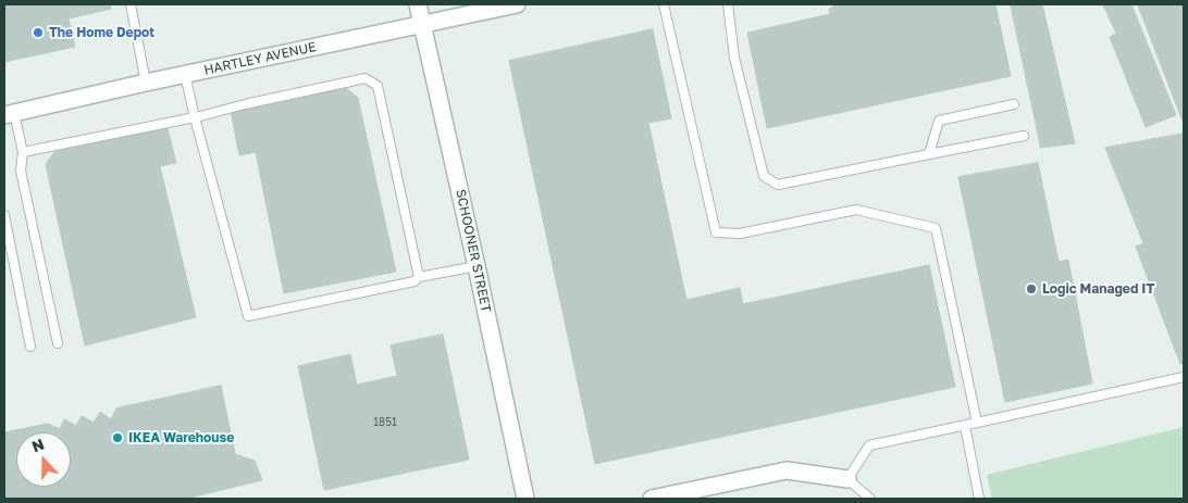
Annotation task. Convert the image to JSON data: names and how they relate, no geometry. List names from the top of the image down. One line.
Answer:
{"streets":{"street":["HARTLEY AVENUE","SCHOONER STREET"]},"crossings":[["HARTLEY AVENUE","SCHOONER STREET"]],"places":["The Home Depot","Logic Managed IT","IKEA Warehouse"],"house_numbers":["1851"],"north":"top"}
